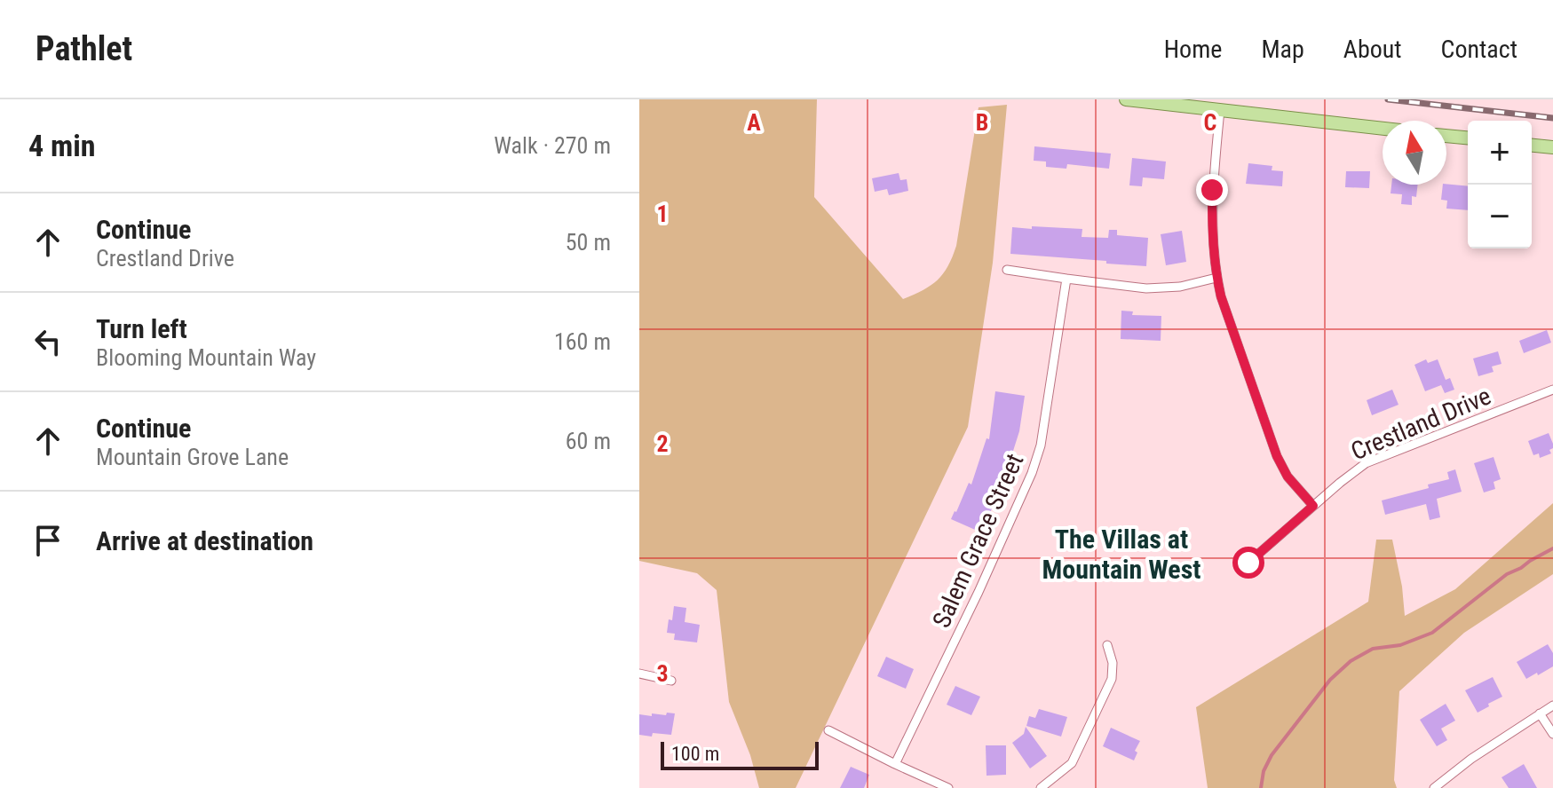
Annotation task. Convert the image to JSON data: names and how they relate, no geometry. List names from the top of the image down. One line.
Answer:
{"streets":{"street":["Crestland Drive","Salem Grace Street"]},"districts":["The Villas at Mountain West"],"scale_bar":"100 m","north":"top","page":{"header":"Pathlet","nav":["Home","Map","About","Contact"],"heading":["4 min","Walk · 270 m"],"map_buttons":["+","−"],"list":[["Continue","Crestland Drive","50 m"],["Turn left","Blooming Mountain Way","160 m"],["Continue","Mountain Grove Lane","60 m"],"Arrive at destination"],"scale":"100 m"},"grid":{"columns":["A","B","C"],"rows":["1","2","3"]}}
